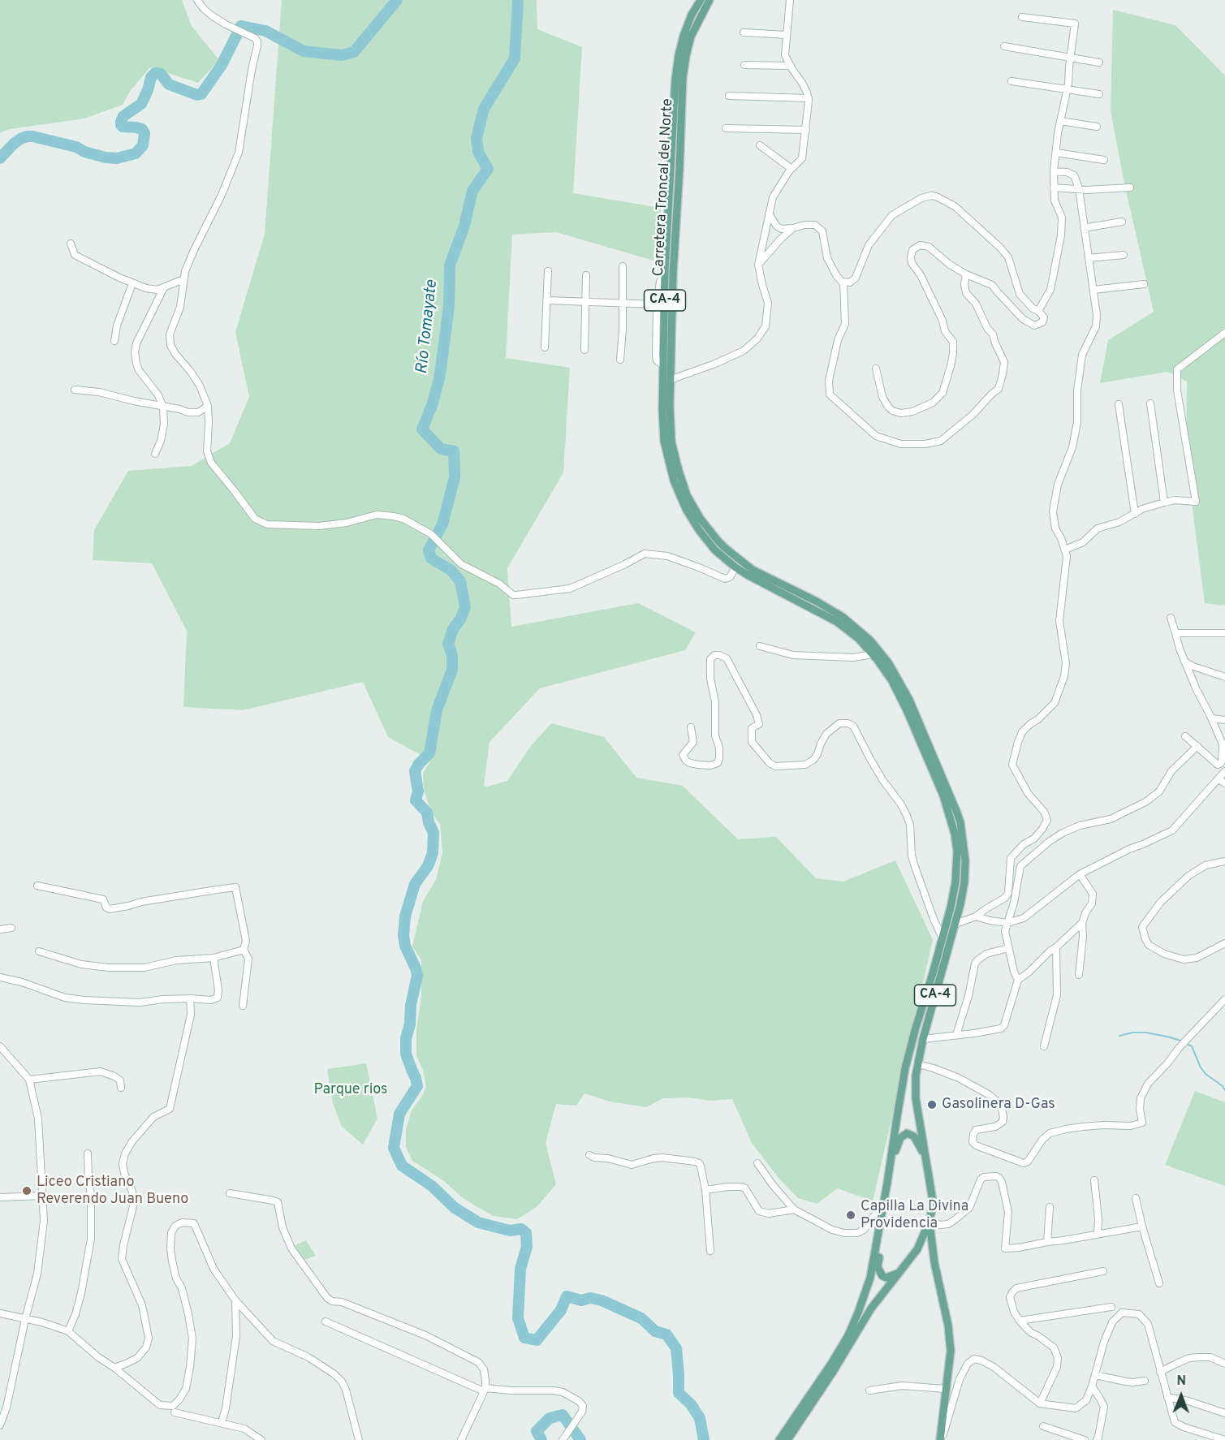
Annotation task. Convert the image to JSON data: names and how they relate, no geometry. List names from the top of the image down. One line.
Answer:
{"streets":{"main road":["Carretera Troncal del Norte","CA-4"]},"water":["Río Tomayate"],"parks":["Parque rios"],"places":["Gasolinera D-Gas","Liceo Cristiano Reverendo Juan Bueno","Capilla La Divina Providencia"],"north":"top"}
